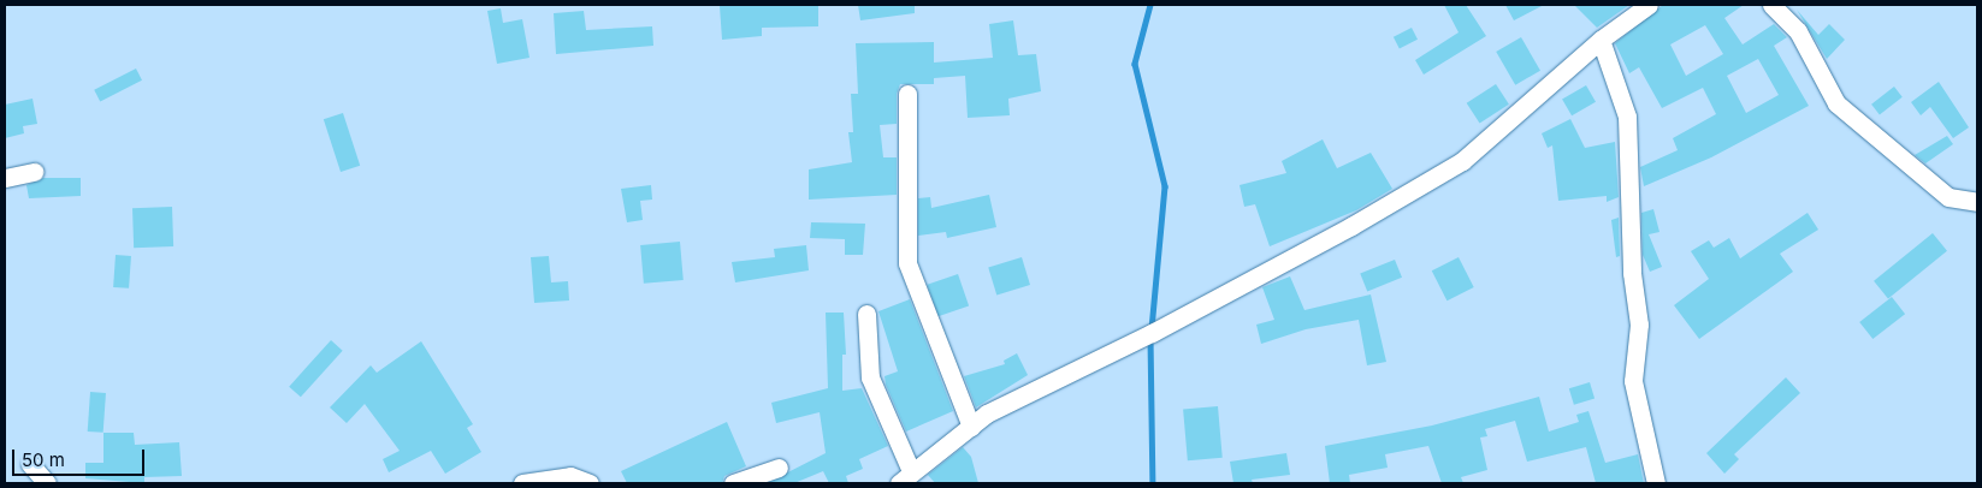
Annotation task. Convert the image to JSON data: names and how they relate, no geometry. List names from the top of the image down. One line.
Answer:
{"scale_bar":"50 m"}
